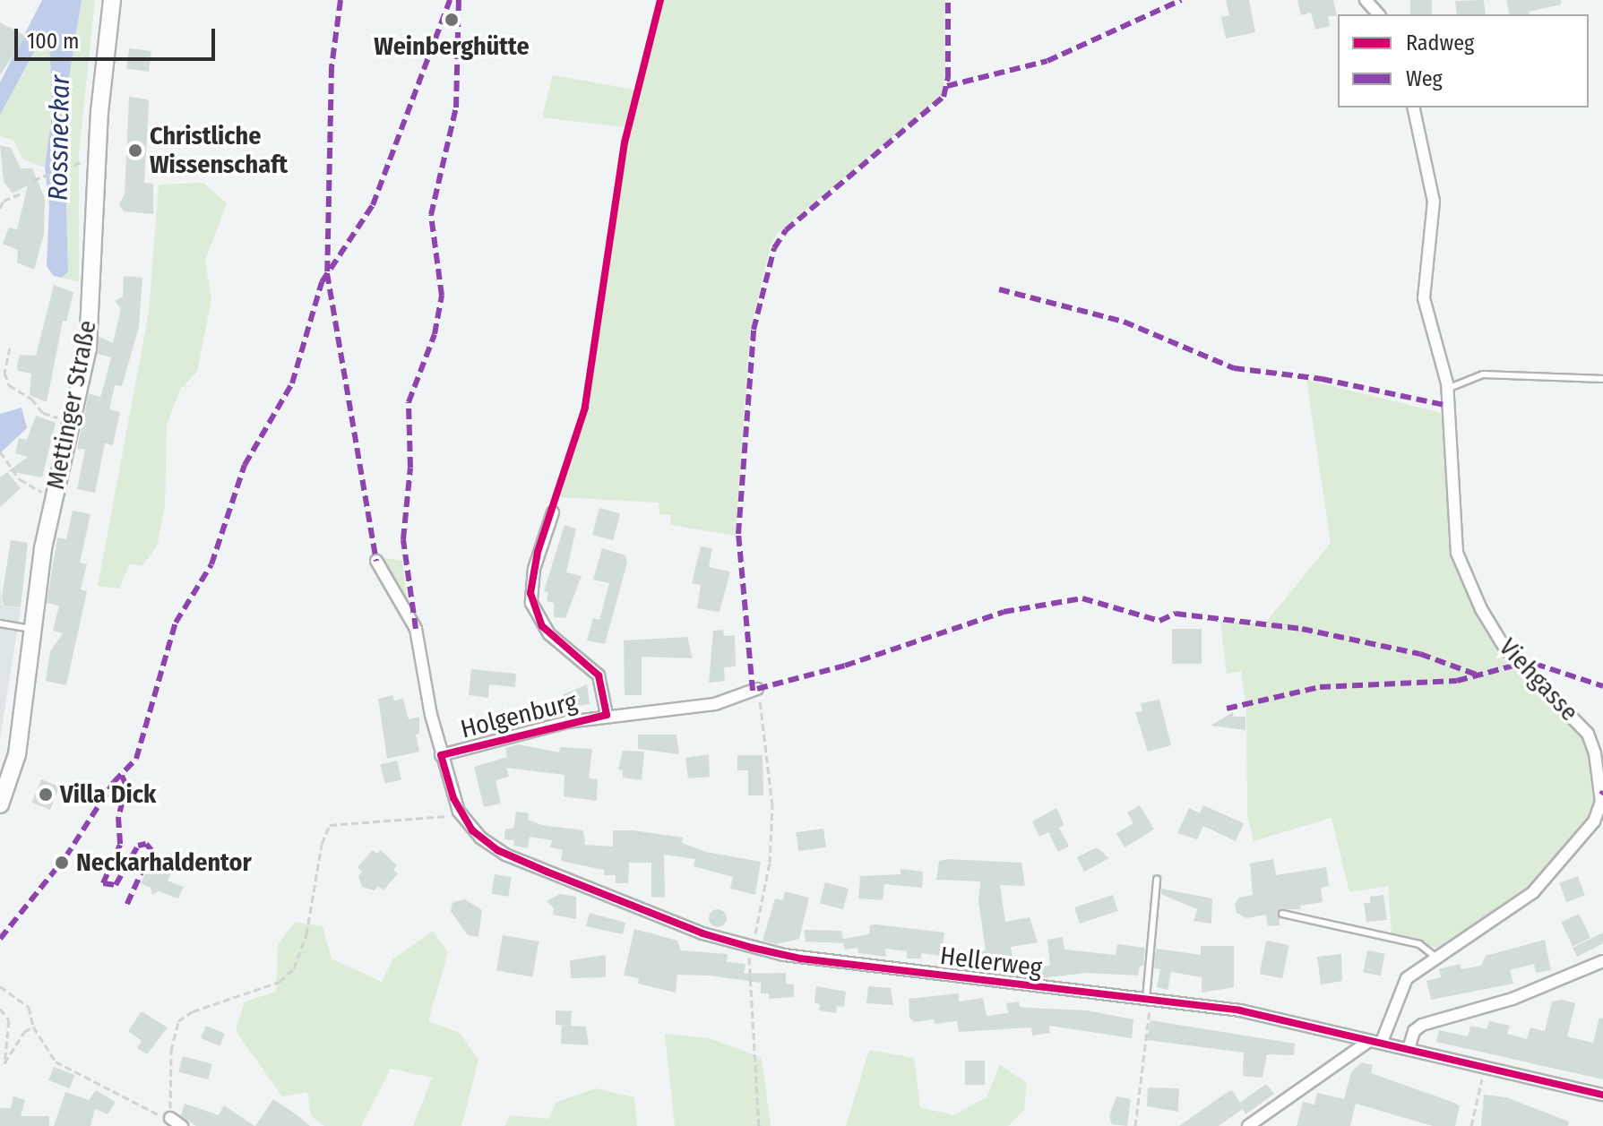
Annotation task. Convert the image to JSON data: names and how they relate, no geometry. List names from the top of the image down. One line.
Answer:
{"streets":{"main road":["Mettinger Straße"],"street":["Viehgasse","Holgenburg","Hellerweg"]},"crossings":[["Viehgasse","Hellerweg"],["Holgenburg","Hellerweg"]],"water":["Rossneckar"],"places":["Weinberghütte","Christliche Wissenschaft","Villa Dick","Neckarhaldentor"],"legend":["Radweg","Weg"],"scale_bar":"100 m"}
